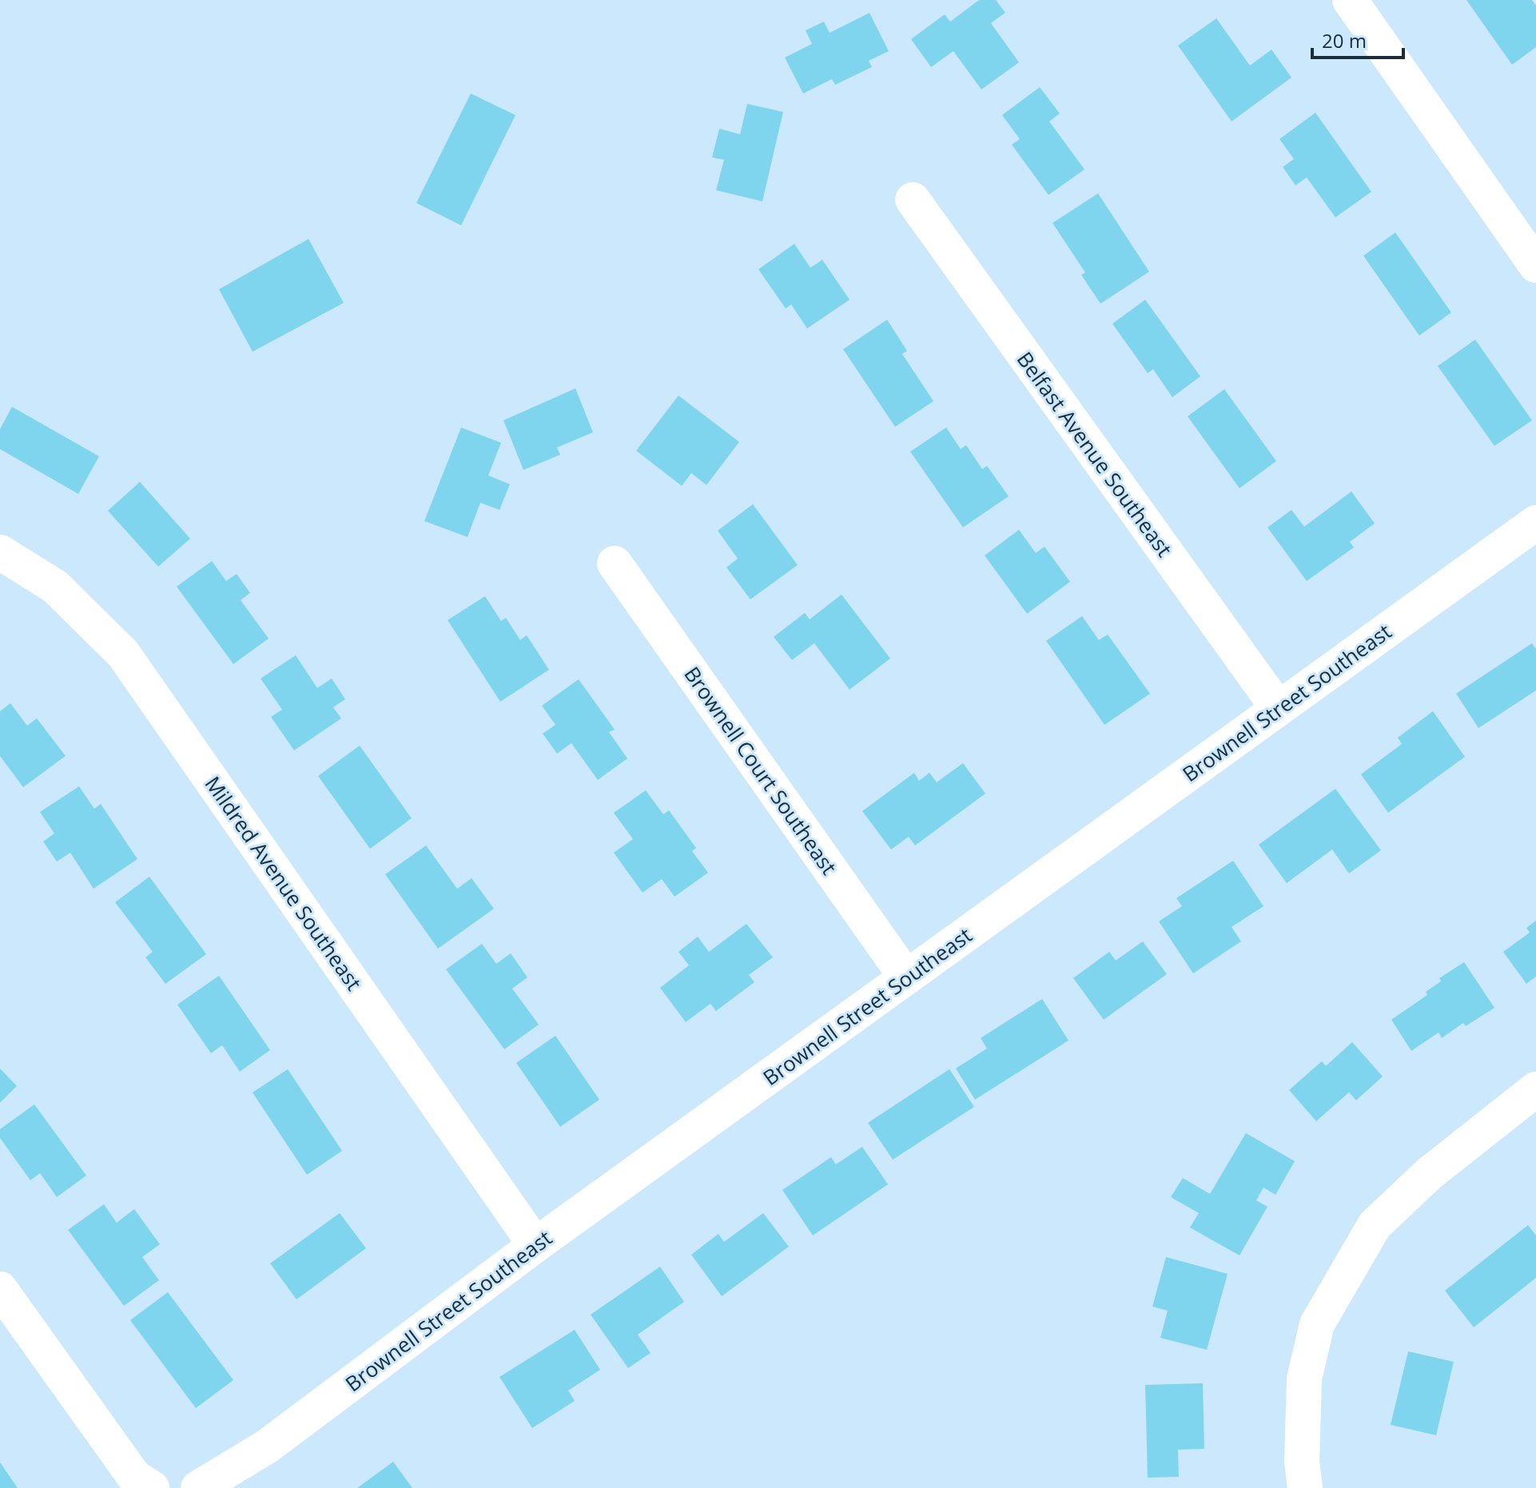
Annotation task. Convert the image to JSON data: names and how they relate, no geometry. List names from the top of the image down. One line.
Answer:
{"streets":{"street":["Belfast Avenue Southeast","Brownell Street Southeast","Brownell Court Southeast","Mildred Avenue Southeast"]},"crossings":[["Belfast Avenue Southeast","Brownell Street Southeast"],["Brownell Street Southeast","Brownell Court Southeast"],["Brownell Street Southeast","Mildred Avenue Southeast"]],"scale_bar":"20 m"}
